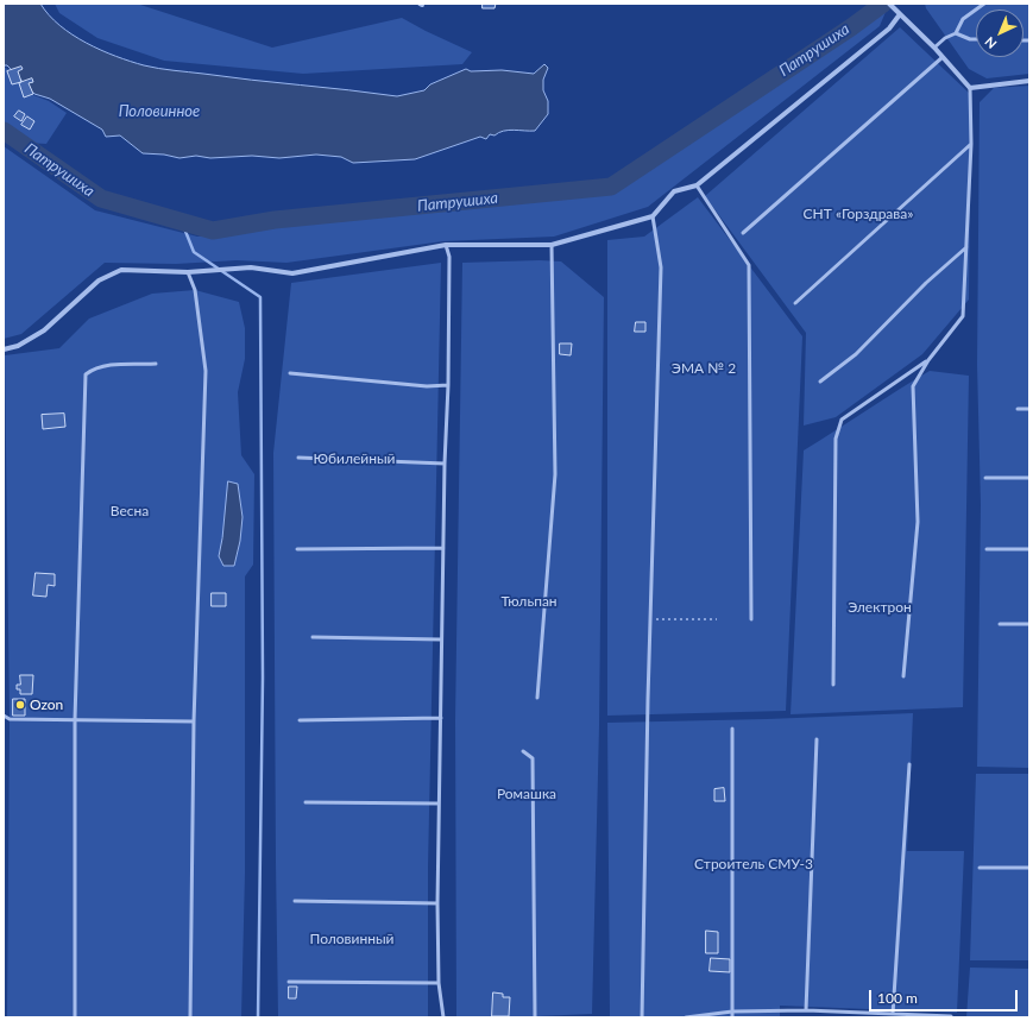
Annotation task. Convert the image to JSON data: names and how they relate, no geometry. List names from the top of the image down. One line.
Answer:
{"water":["Патрушиха","Половинное"],"parks":["СНТ «Горздрава»","ЭМА № 2","Юбилейный","Весна","Тюльпан","Электрон","Ромашка","Строитель СМУ-3","Половинный"],"places":["Ozon"],"scale_bar":"100 m","north":"bottom left"}
